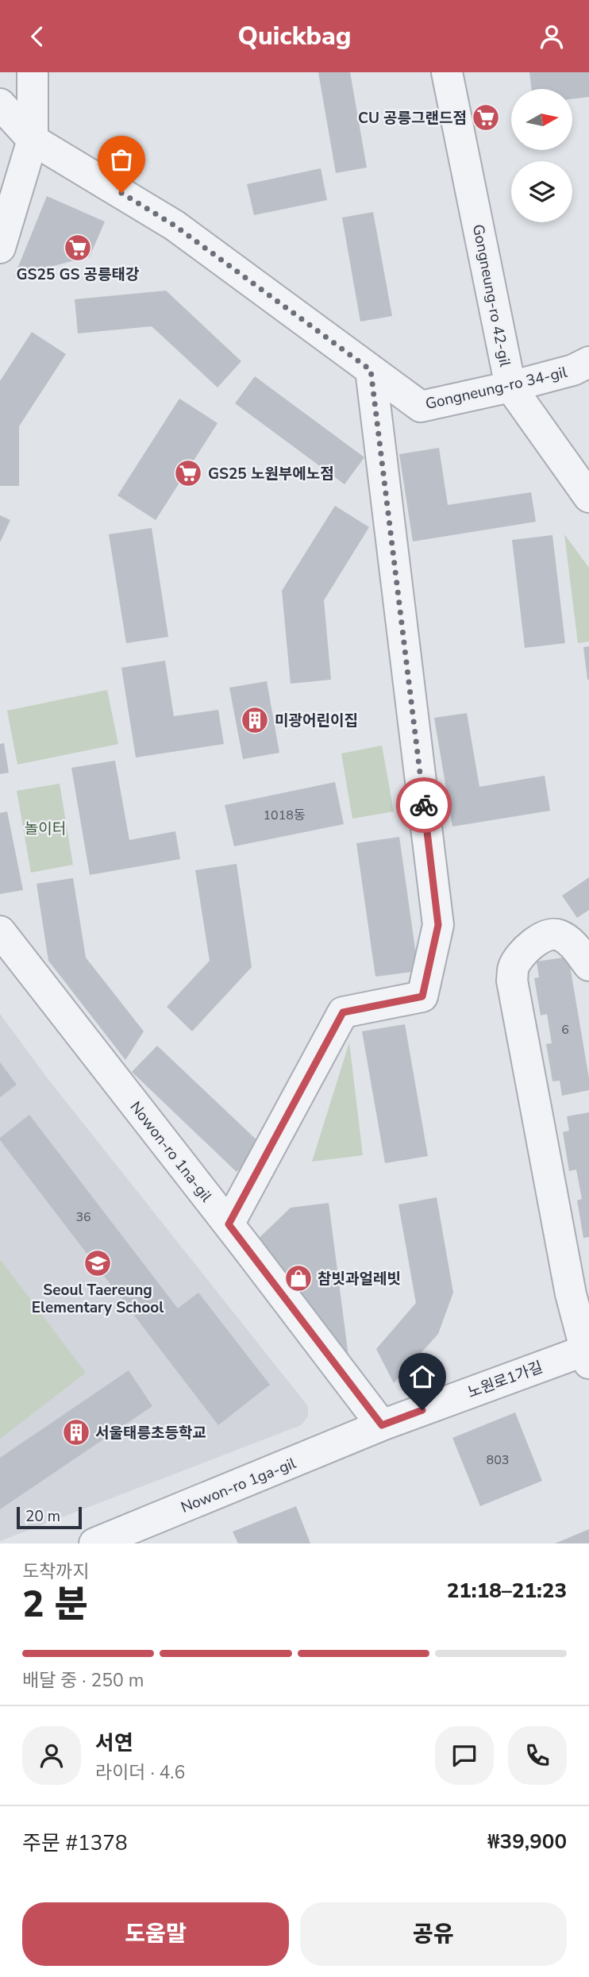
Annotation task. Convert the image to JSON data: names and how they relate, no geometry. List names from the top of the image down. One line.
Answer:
{"streets":{"street":["Gongneung-ro 42-gil","Gongneung-ro 34-gil","Nowon-ro 1na-gil","노원로1가길","Nowon-ro 1ga-gil"]},"crossings":[["Gongneung-ro 42-gil","Gongneung-ro 34-gil"],["Nowon-ro 1na-gil","노원로1가길"],["Nowon-ro 1na-gil","Nowon-ro 1ga-gil"],["노원로1가길","Nowon-ro 1ga-gil"]],"parks":["놀이터"],"places":{"supermarket":["CU 공릉그랜드점","GS25 GS 공릉태강","GS25 노원부에노점"],"building":["미광어린이집","서울태릉초등학교"],"school or university":["Seoul Taereung Elementary School"],"shop":["참빗과얼레빗"]},"house_numbers":["1018동","6","36","803"],"scale_bar":"20 m","north":"right","page":{"header":"Quickbag","scale":"20 m","heading":["2 분","도착까지","21:18–21:23"],"panel":["서연","라이더 · 4.6","주문 #1378","₩39,900"],"bar":"배달 중 · 250 m","buttons":["도움말","공유"]}}
